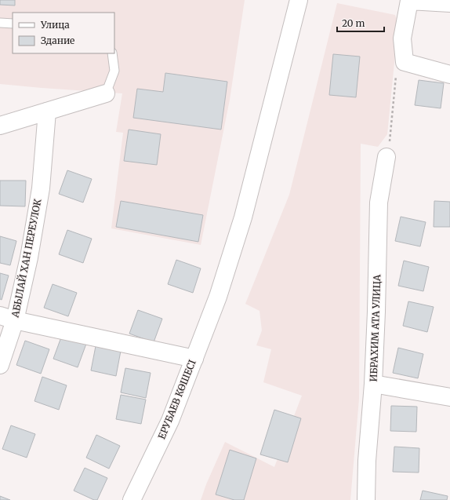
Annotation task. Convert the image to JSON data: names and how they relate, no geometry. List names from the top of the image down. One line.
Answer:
{"streets":{"street":["АБЫЛАЙ ХАН ПЕРЕУЛОК","ИБРАХИМ АТА УЛИЦА","ЕРУБАЕВ КӨШЕСІ"]},"legend":["Улица","Здание"],"scale_bar":"20 m"}
